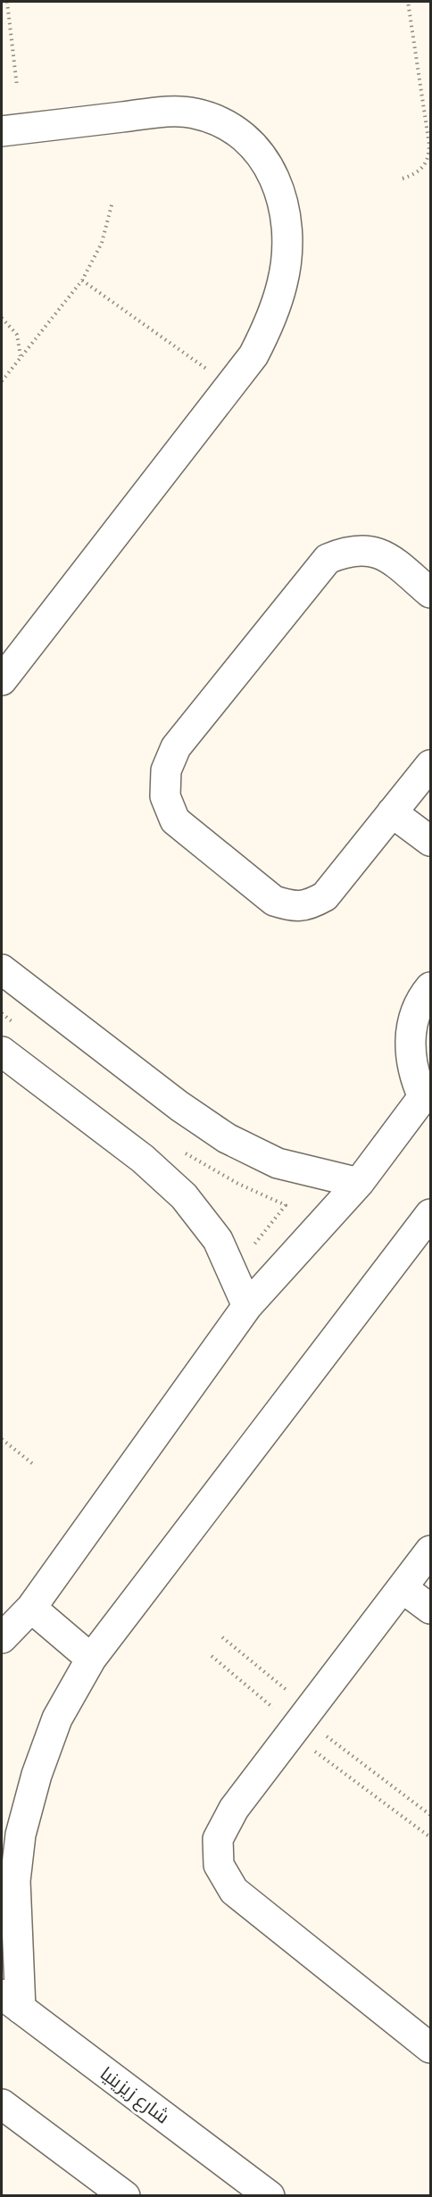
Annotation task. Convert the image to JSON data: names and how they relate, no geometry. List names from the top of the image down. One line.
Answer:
{"streets":{"street":["شارع زيزينيا"]}}
